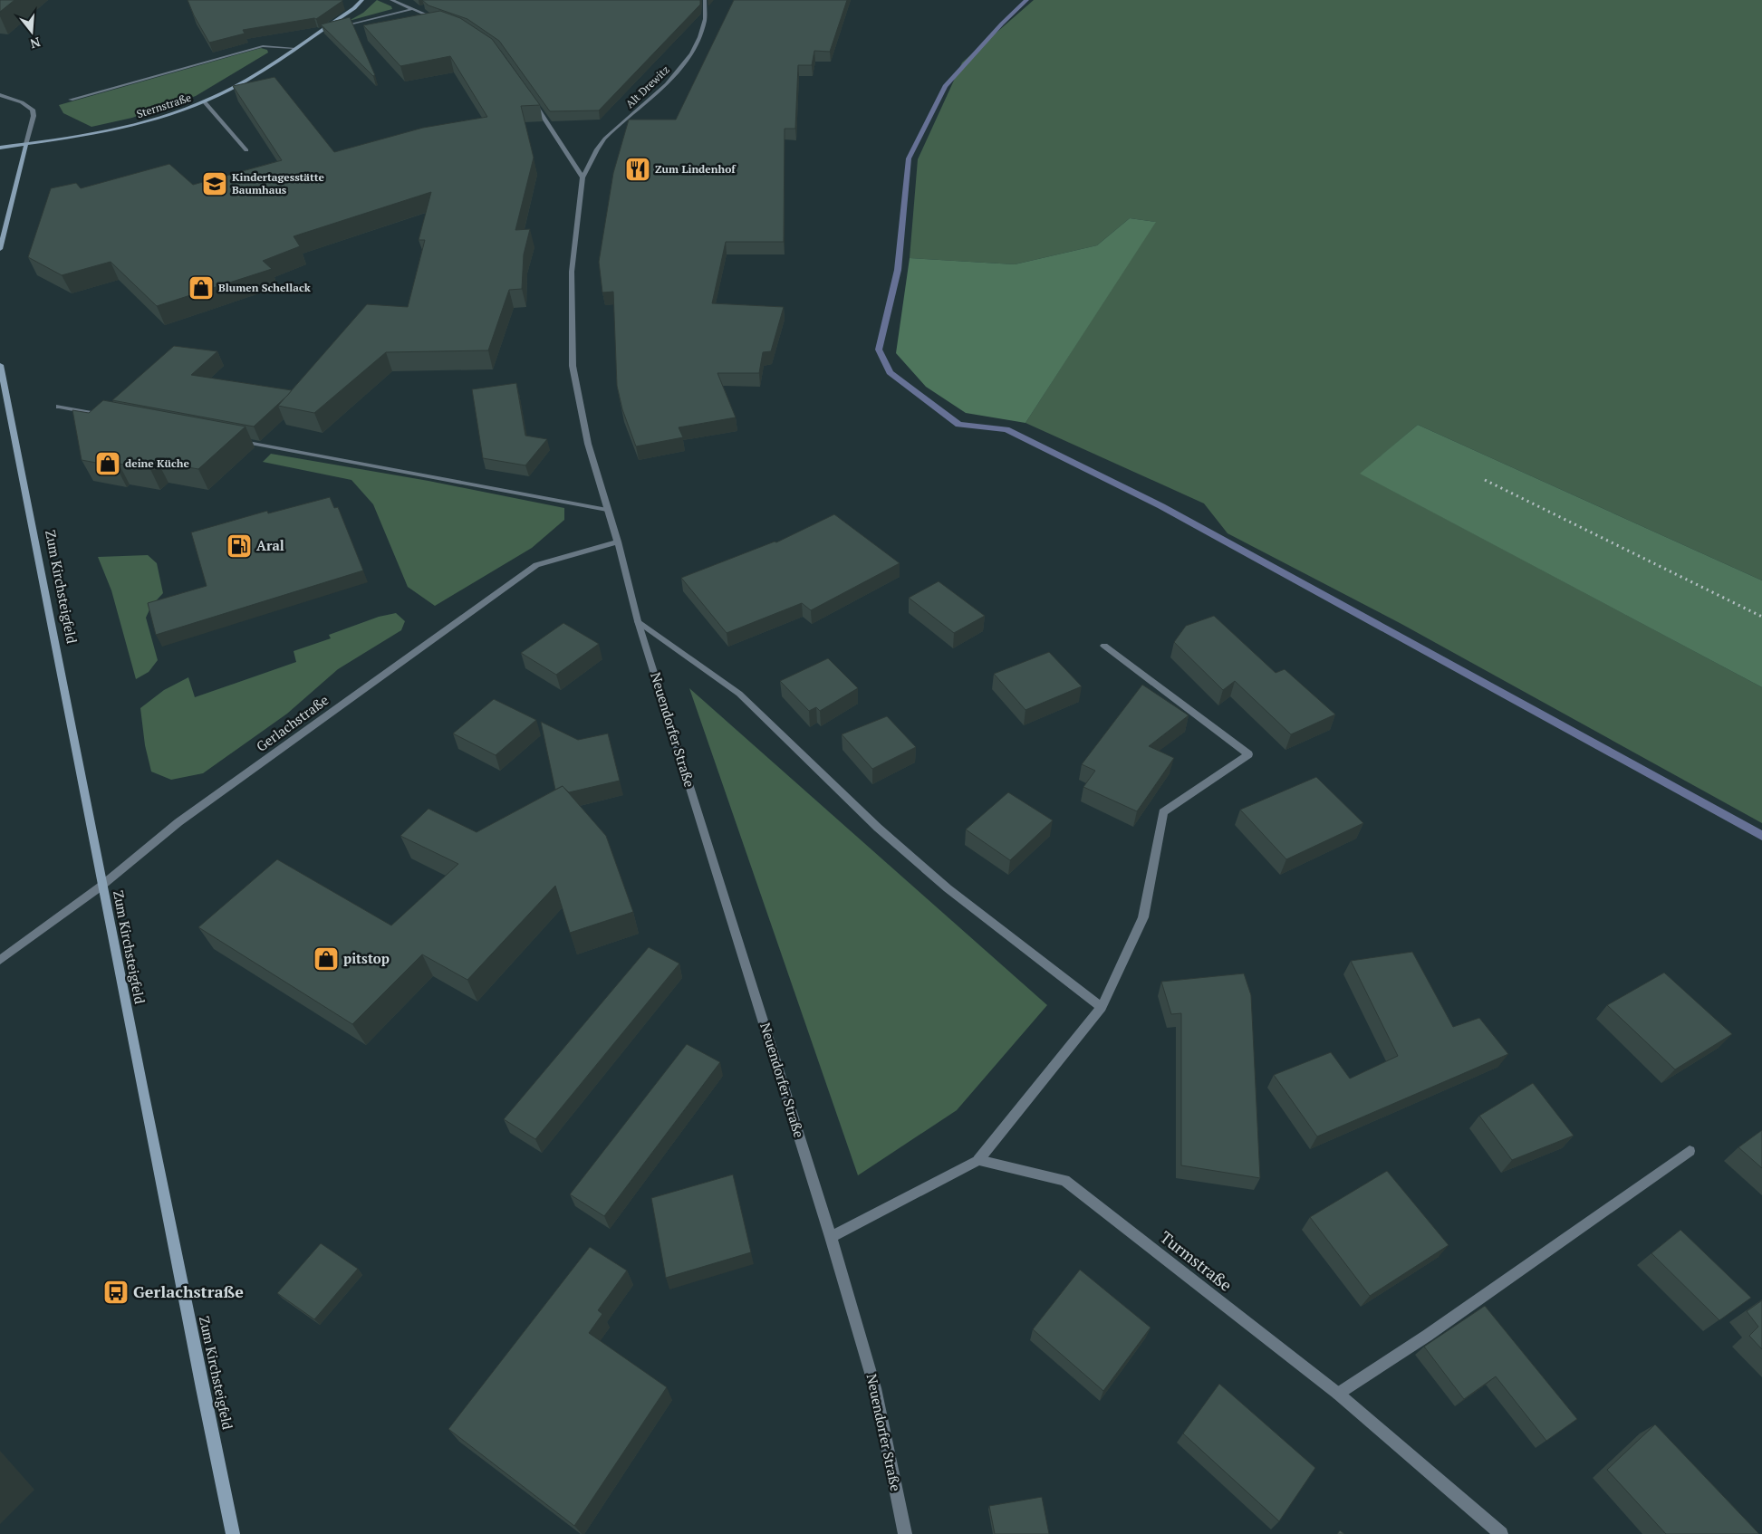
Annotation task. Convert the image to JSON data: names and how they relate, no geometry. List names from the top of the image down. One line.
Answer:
{"streets":{"street":["Alt Drewitz","Sternstraße","Zum Kirchsteigfeld","Gerlachstraße","Neuendorfer Straße","Turmstraße"]},"crossings":[["Alt Drewitz","Neuendorfer Straße"],["Zum Kirchsteigfeld","Gerlachstraße"],["Gerlachstraße","Neuendorfer Straße"]],"places":{"restaurant":["Zum Lindenhof"],"school or university":["Kindertagesstätte Baumhaus"],"shop":["Blumen Schellack","deine Küche","pitstop"],"fuel station":["Aral"],"bus stop":["Gerlachstraße"]},"north":"bottom"}
